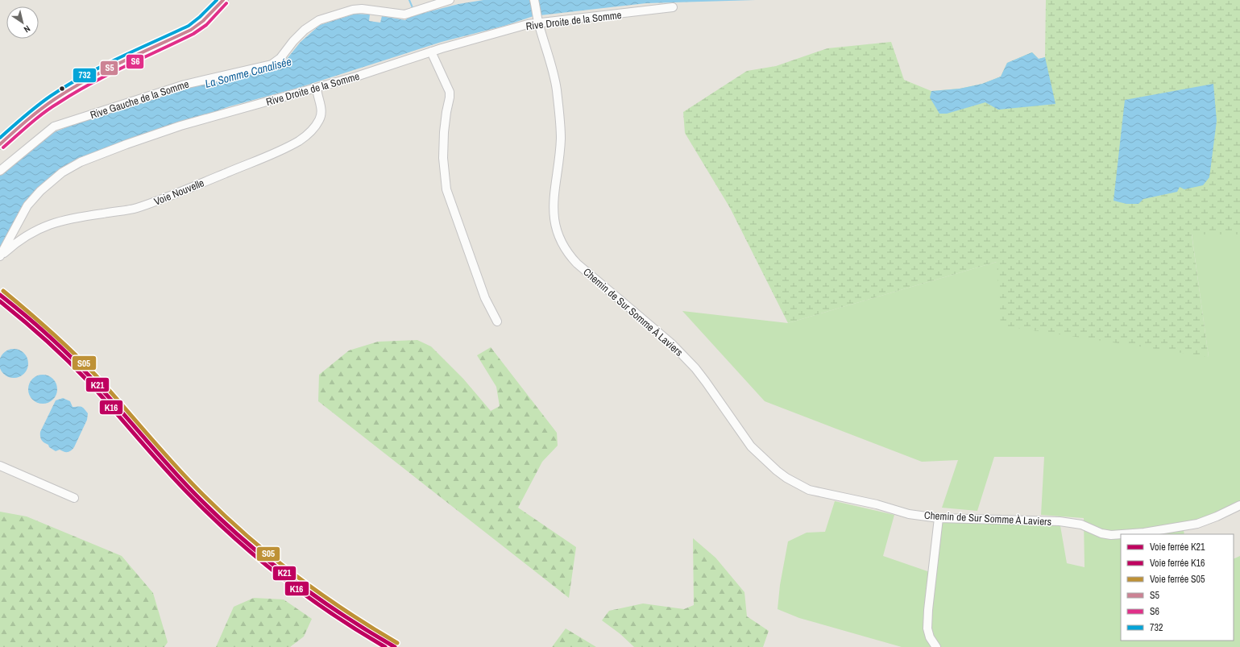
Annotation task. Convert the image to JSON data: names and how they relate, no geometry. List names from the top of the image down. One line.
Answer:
{"streets":{"street":["Rive Droite de la Somme","Rive Gauche de la Somme","Voie Nouvelle","Chemin de Sur Somme À Laviers"]},"crossings":[["Rive Droite de la Somme","Voie Nouvelle"],["Rive Droite de la Somme","Chemin de Sur Somme À Laviers"]],"water":["La Somme Canalisée"],"lines":["transit line S5","transit line 732","transit line S6","rail line S05","rail line K21","rail line K16"],"legend":["Voie ferrée K21","Voie ferrée K16","Voie ferrée S05","S5","S6","732"],"north":"bottom right"}
